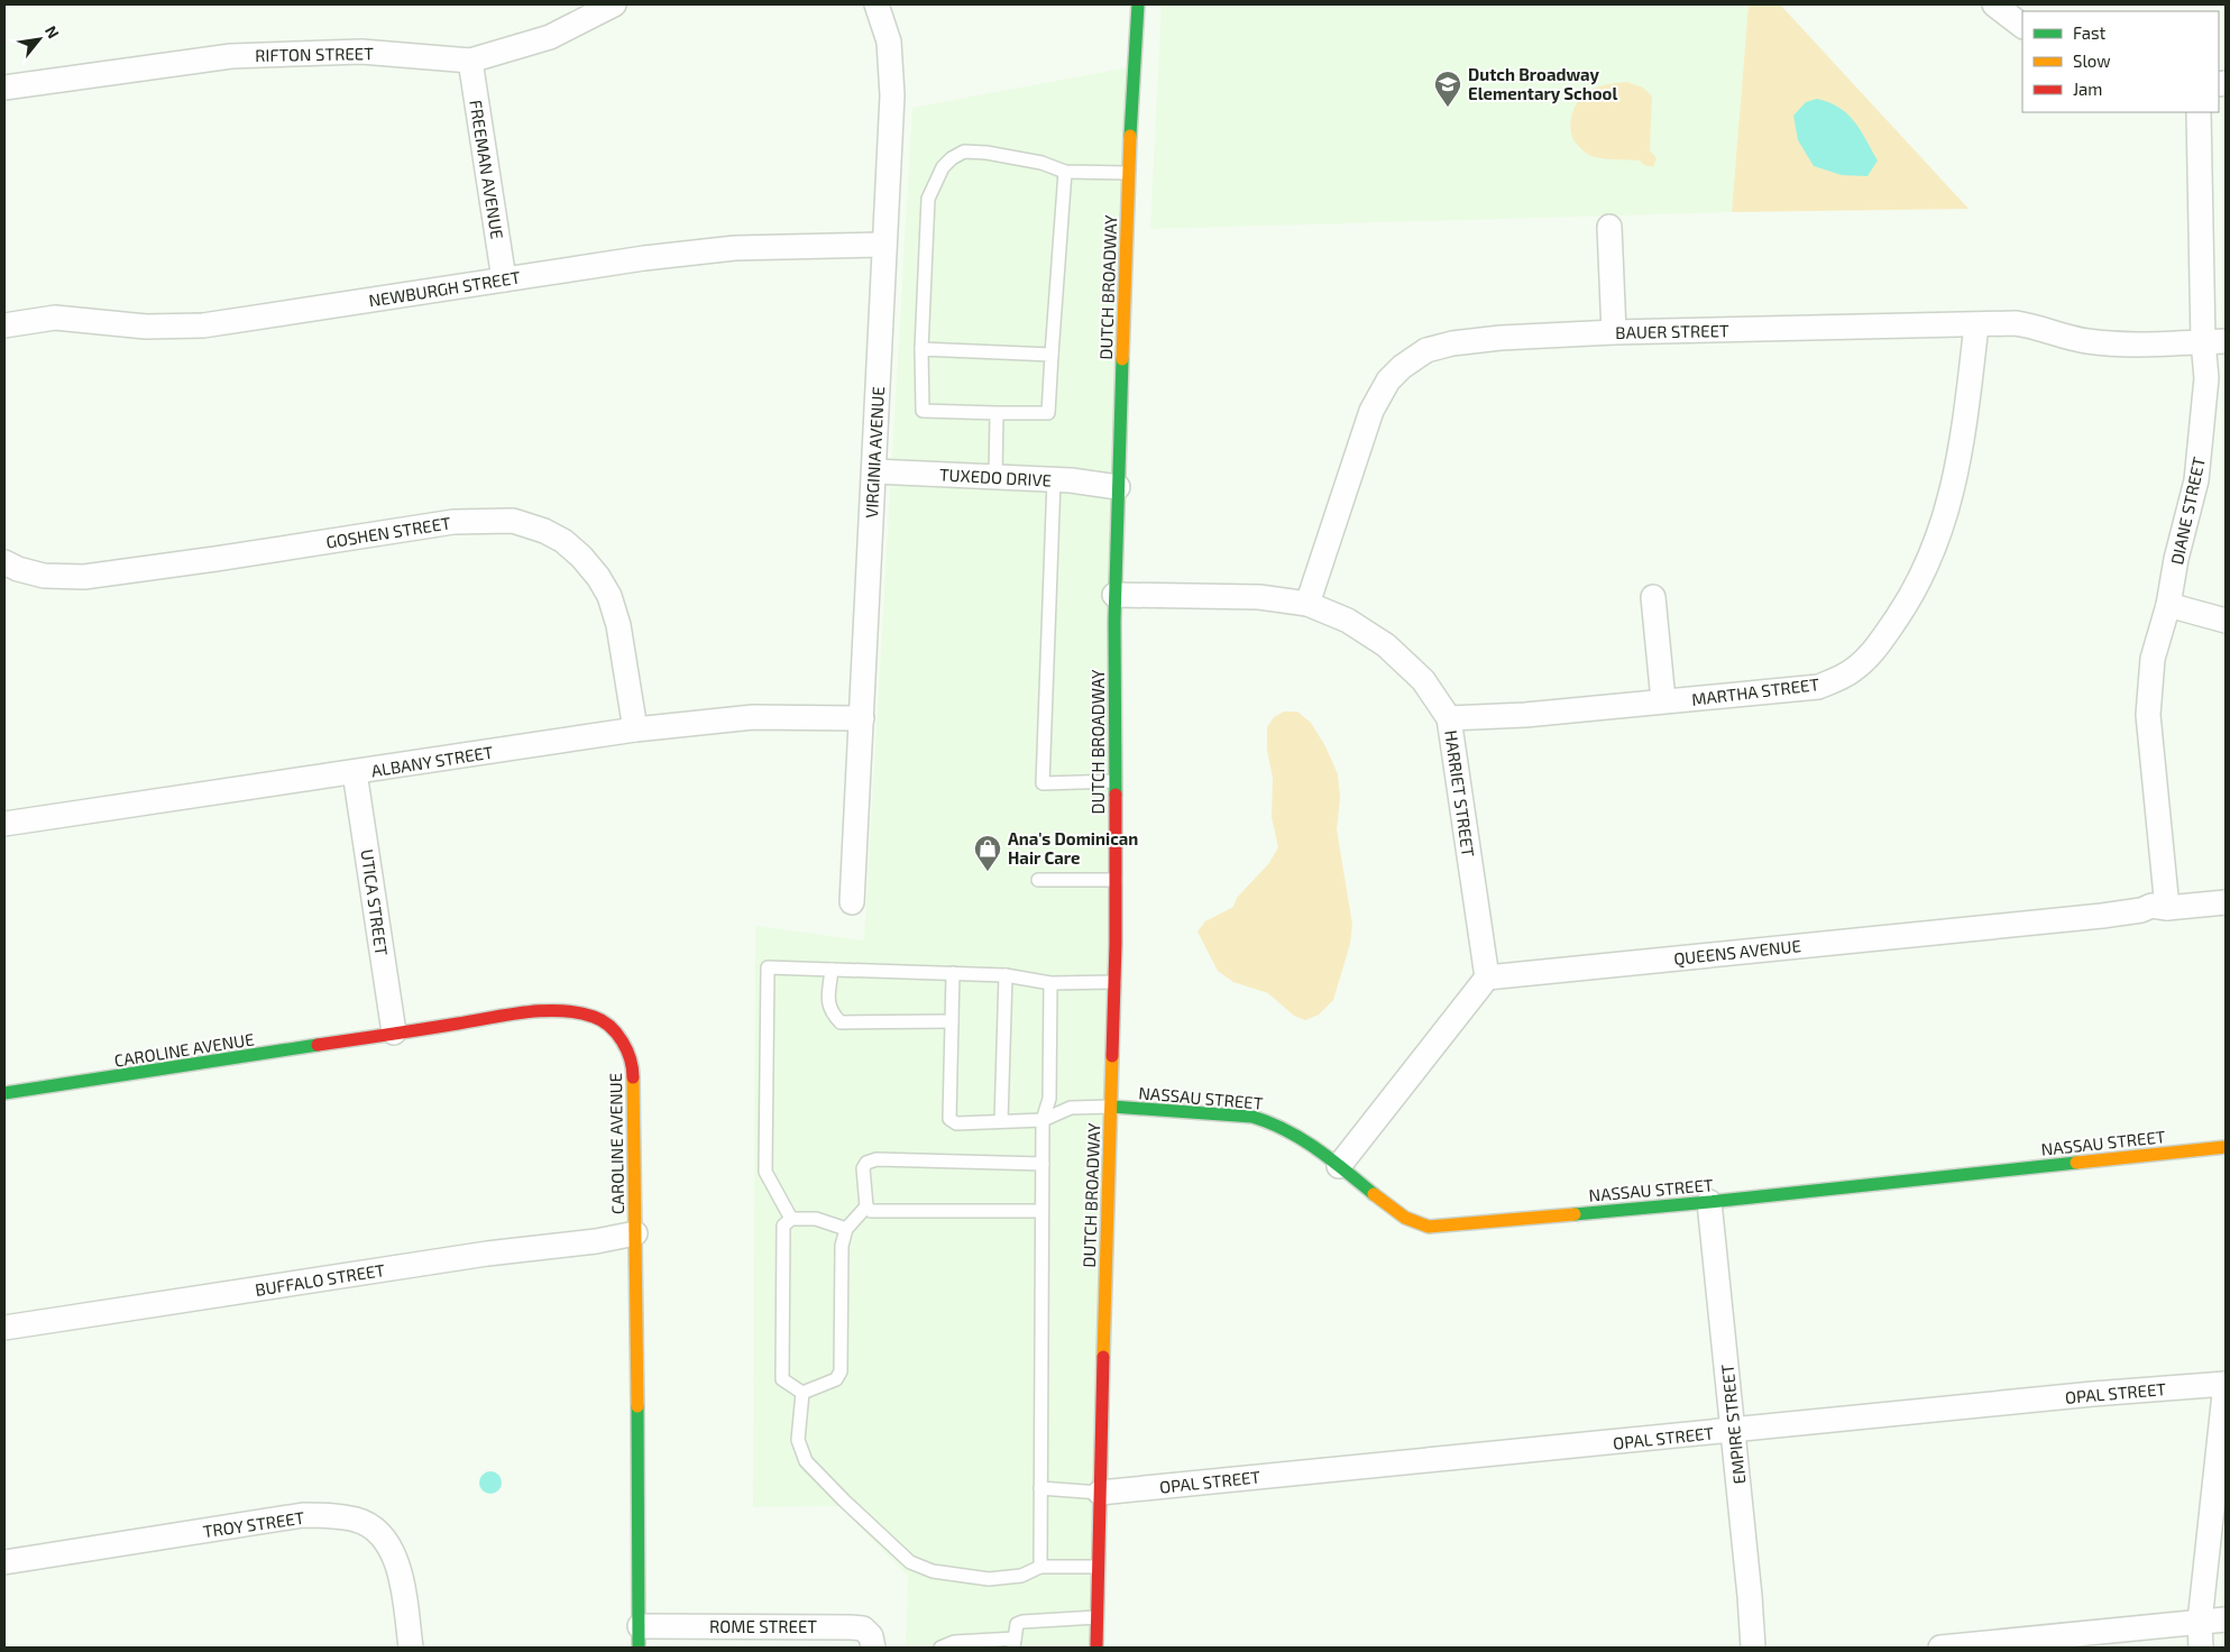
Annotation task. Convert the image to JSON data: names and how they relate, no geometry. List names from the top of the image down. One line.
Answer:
{"streets":{"street":["RIFTON STREET","FREEMAN AVENUE","DUTCH BROADWAY","NEWBURGH STREET","BAUER STREET","VIRGINIA AVENUE","TUXEDO DRIVE","DIANE STREET","GOSHEN STREET","MARTHA STREET","ALBANY STREET","HARRIET STREET","UTICA STREET","QUEENS AVENUE","CAROLINE AVENUE","NASSAU STREET","BUFFALO STREET","OPAL STREET","EMPIRE STREET","TROY STREET","ROME STREET"]},"crossings":[["RIFTON STREET","FREEMAN AVENUE"],["FREEMAN AVENUE","NEWBURGH STREET"],["DUTCH BROADWAY","TUXEDO DRIVE"],["DUTCH BROADWAY","HARRIET STREET"],["DUTCH BROADWAY","NASSAU STREET"],["DUTCH BROADWAY","OPAL STREET"],["NEWBURGH STREET","VIRGINIA AVENUE"],["BAUER STREET","DIANE STREET"],["BAUER STREET","MARTHA STREET"],["BAUER STREET","HARRIET STREET"],["VIRGINIA AVENUE","TUXEDO DRIVE"],["VIRGINIA AVENUE","ALBANY STREET"],["DIANE STREET","QUEENS AVENUE"],["GOSHEN STREET","ALBANY STREET"],["MARTHA STREET","HARRIET STREET"],["ALBANY STREET","UTICA STREET"],["HARRIET STREET","QUEENS AVENUE"],["UTICA STREET","CAROLINE AVENUE"],["CAROLINE AVENUE","BUFFALO STREET"],["CAROLINE AVENUE","ROME STREET"],["NASSAU STREET","EMPIRE STREET"],["OPAL STREET","EMPIRE STREET"]],"places":{"school or university":["Dutch Broadway Elementary School"],"shop":["Ana's Dominican Hair Care"]},"legend":["Fast","Slow","Jam"],"north":"top right"}
